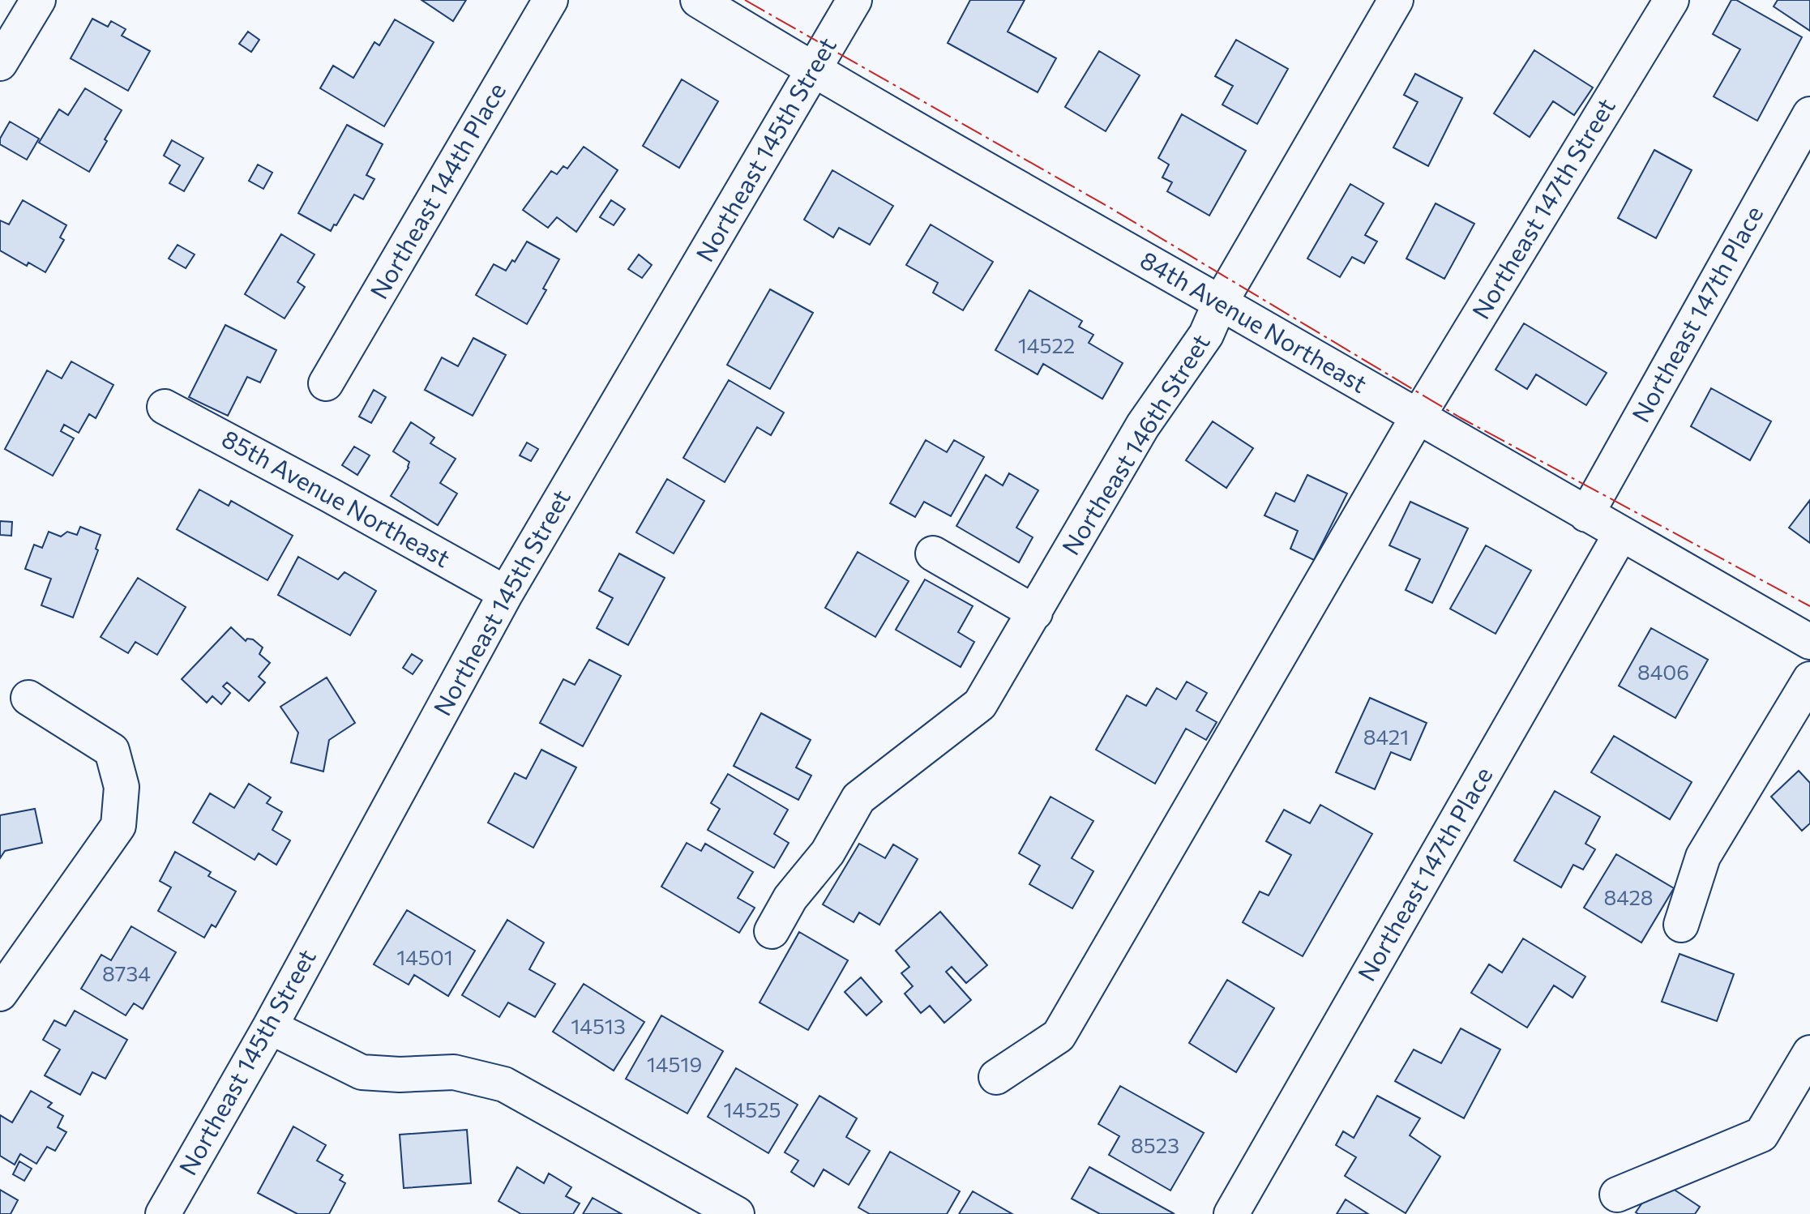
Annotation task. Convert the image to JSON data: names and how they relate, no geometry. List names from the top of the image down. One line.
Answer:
{"streets":{"street":["Northeast 145th Street","Northeast 144th Place","Northeast 147th Street","Northeast 147th Place","84th Avenue Northeast","Northeast 146th Street","85th Avenue Northeast"]},"crossings":[["Northeast 145th Street","84th Avenue Northeast"],["Northeast 145th Street","85th Avenue Northeast"],["Northeast 147th Street","84th Avenue Northeast"],["Northeast 147th Place","84th Avenue Northeast"],["84th Avenue Northeast","Northeast 146th Street"]],"house_numbers":["14522","8406","8421","8428","14501","8734","14513","14519","14525","8523"]}
